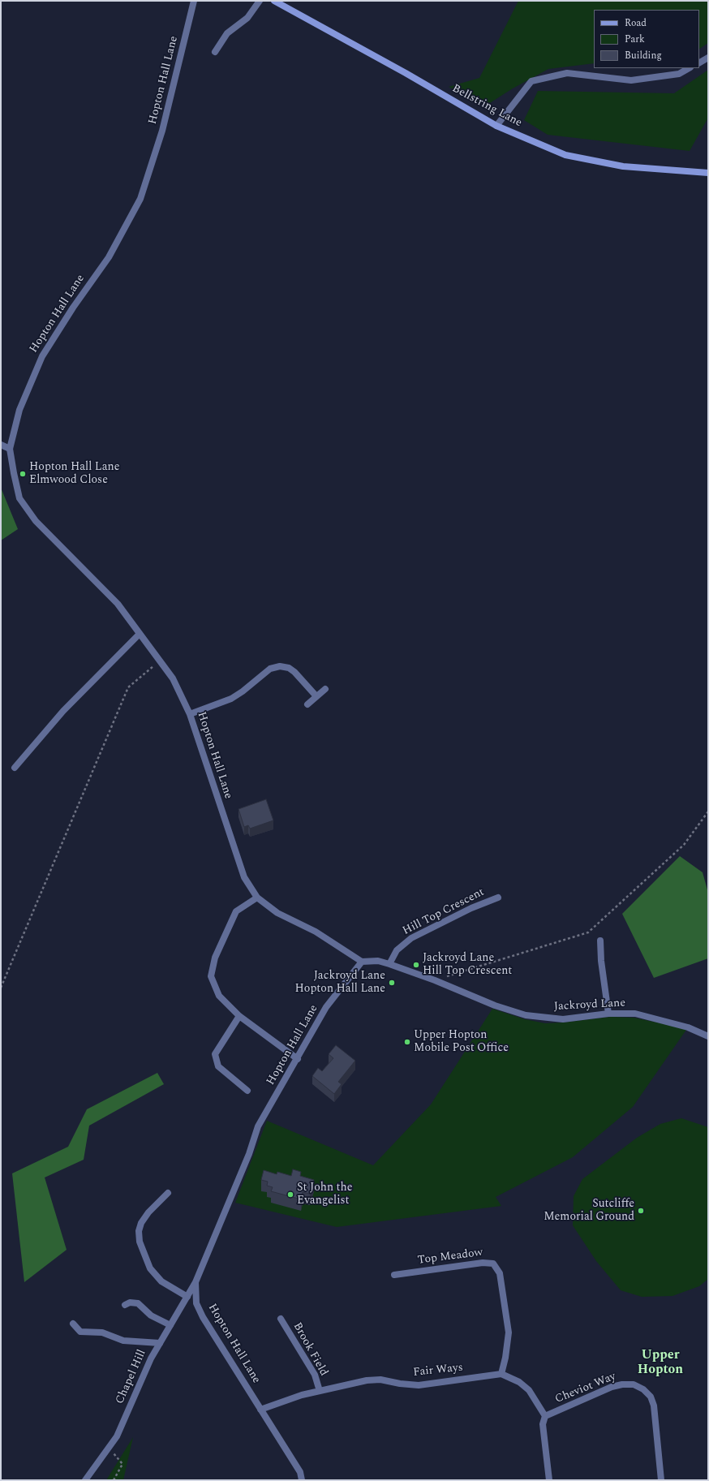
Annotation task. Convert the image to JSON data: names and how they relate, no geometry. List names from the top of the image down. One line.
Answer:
{"streets":{"main road":["Bellstring Lane"],"street":["Hopton Hall Lane","Hill Top Crescent","Jackroyd Lane","Top Meadow","Brook Field","Fair Ways","Chapel Hill","Cheviot Way"]},"crossings":[["Hopton Hall Lane","Jackroyd Lane"],["Hopton Hall Lane","Fair Ways"],["Hopton Hall Lane","Chapel Hill"],["Hill Top Crescent","Jackroyd Lane"],["Top Meadow","Fair Ways"],["Brook Field","Fair Ways"]],"districts":["Upper Hopton"],"places":["Hopton Hall Lane Elmwood Close","Jackroyd Lane Hill Top Crescent","Jackroyd Lane Hopton Hall Lane","Upper Hopton Mobile Post Office","St John the Evangelist","Sutcliffe Memorial Ground"],"legend":["Road","Park","Building"]}
